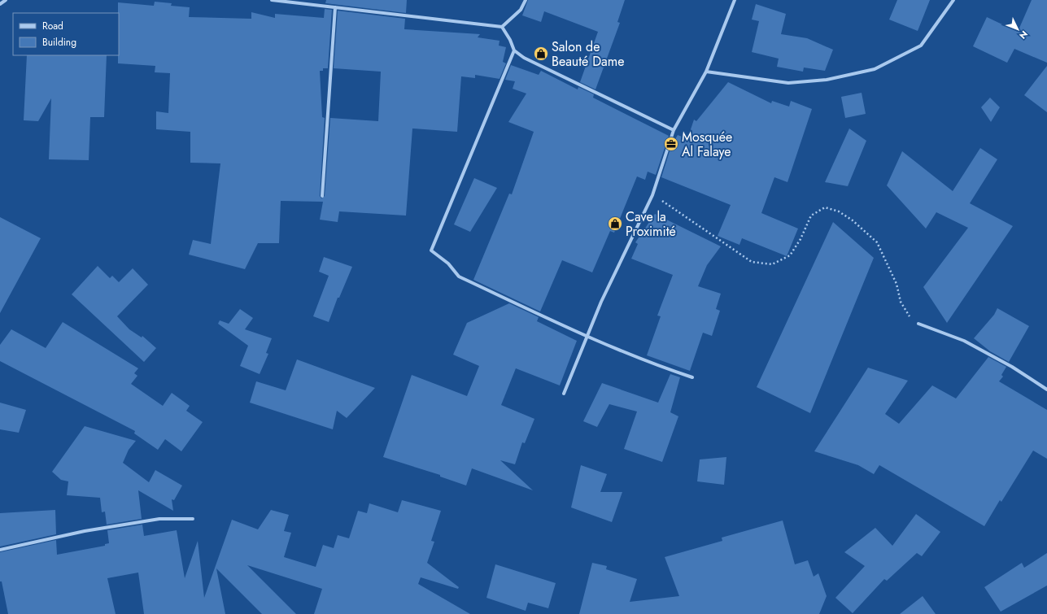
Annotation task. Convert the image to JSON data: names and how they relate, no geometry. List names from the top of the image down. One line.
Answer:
{"places":{"shop":["Salon de Beauté Dame","Cave la Proximité"],"office":["Mosquée Al Falaye"]},"legend":["Road","Building"],"north":"bottom right"}
